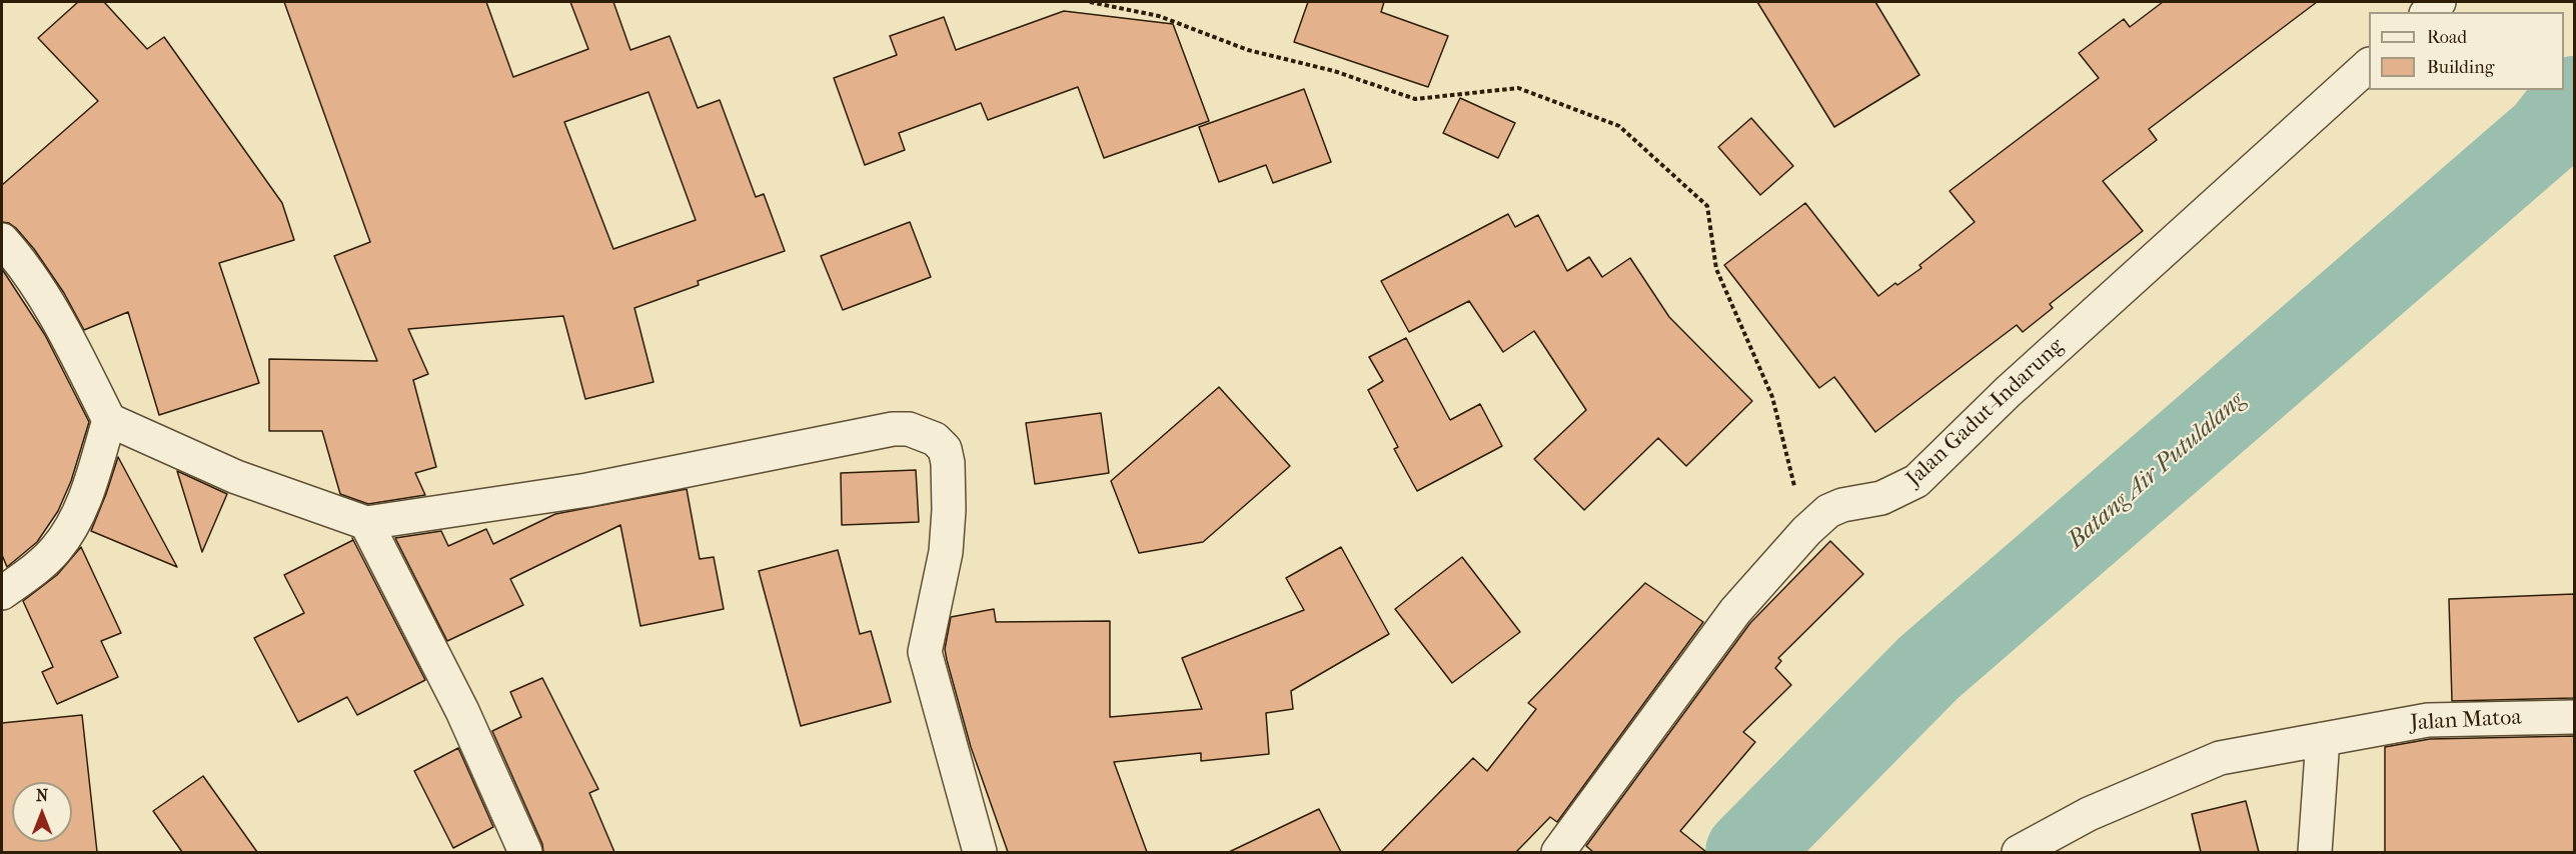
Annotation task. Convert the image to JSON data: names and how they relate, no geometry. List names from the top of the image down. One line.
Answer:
{"streets":{"street":["Jalan Gadut-Indarung","Jalan Matoa"]},"water":["Batang Air Putulalang"],"legend":["Road","Building"],"north":"top"}
